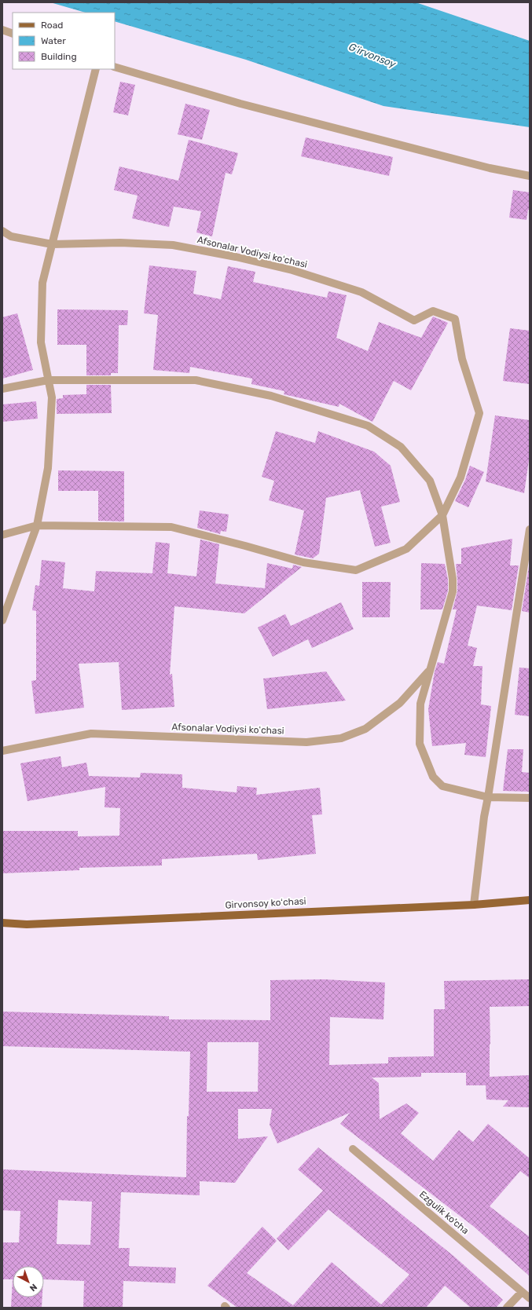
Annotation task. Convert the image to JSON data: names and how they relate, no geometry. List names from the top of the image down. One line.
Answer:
{"streets":{"main road":["Girvonsoy koʻchasi"],"street":["Afsonalar Vodiysi koʻchasi","Ezgulik ko'cha"]},"water":["G‘irvonsoy"],"legend":["Road","Water","Building"],"north":"bottom right"}
